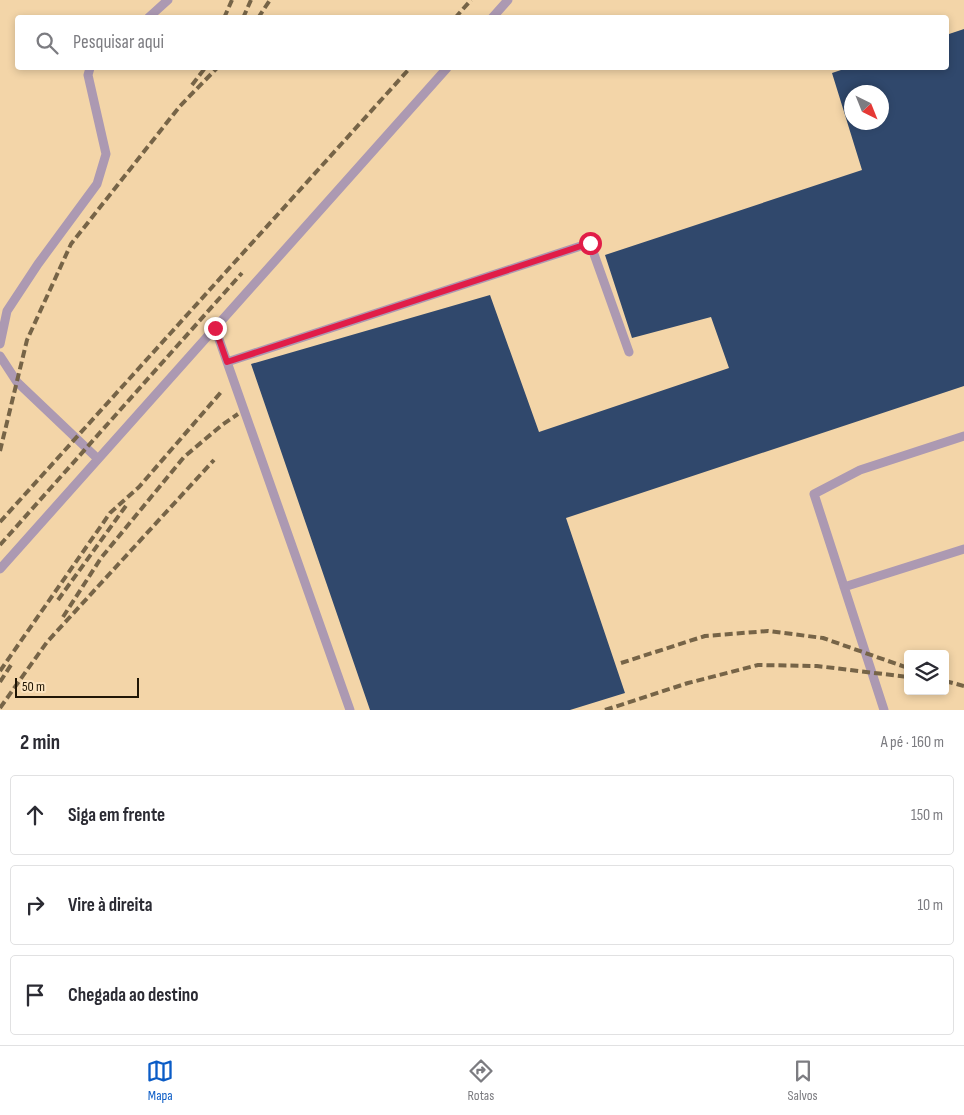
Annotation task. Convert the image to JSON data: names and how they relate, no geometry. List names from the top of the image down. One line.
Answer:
{"scale_bar":"50 m","north":"bottom right","page":{"search":"Pesquisar aqui","scale":"50 m","heading":["2 min","A pé · 160 m"],"list":[["Siga em frente","150 m"],["Vire à direita","10 m"],"Chegada ao destino"],"nav":["Mapa","Rotas","Salvos"]}}
